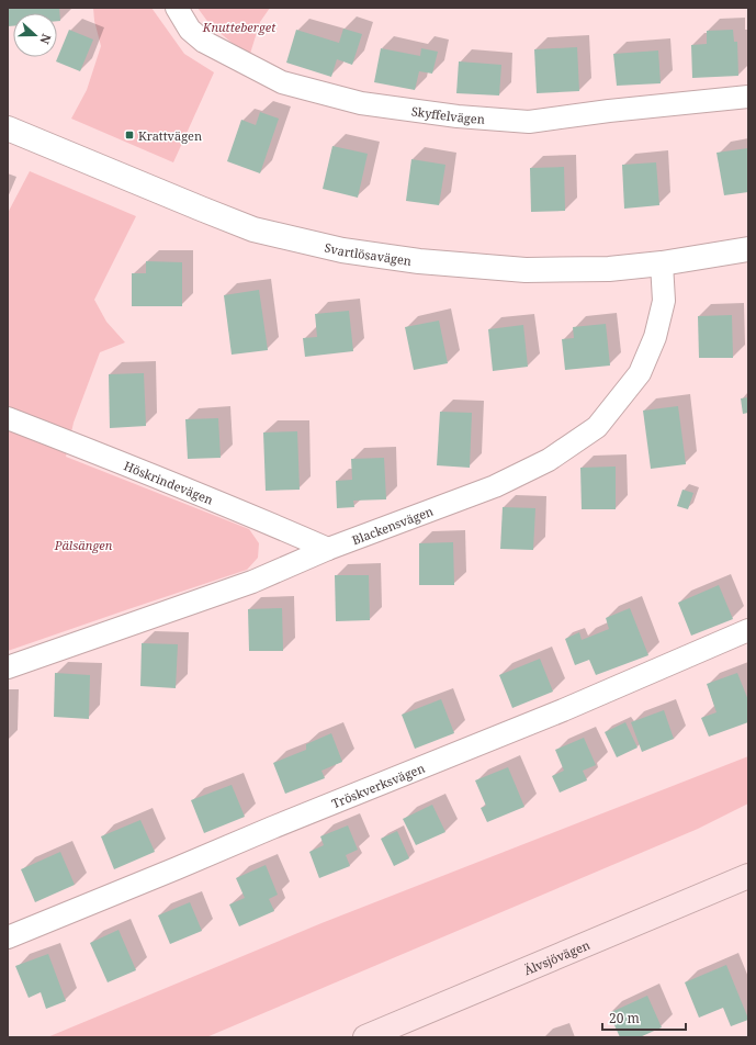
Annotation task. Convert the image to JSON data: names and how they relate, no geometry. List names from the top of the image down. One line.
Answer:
{"streets":{"main road":["Älvsjövägen"],"street":["Skyffelvägen","Svartlösavägen","Höskrindevägen","Blackensvägen","Tröskverksvägen"]},"crossings":[["Svartlösavägen","Blackensvägen"],["Höskrindevägen","Blackensvägen"]],"parks":["Knutteberget","Pälsängen"],"places":{"transit":["Krattvägen"]},"scale_bar":"20 m","north":"right"}
